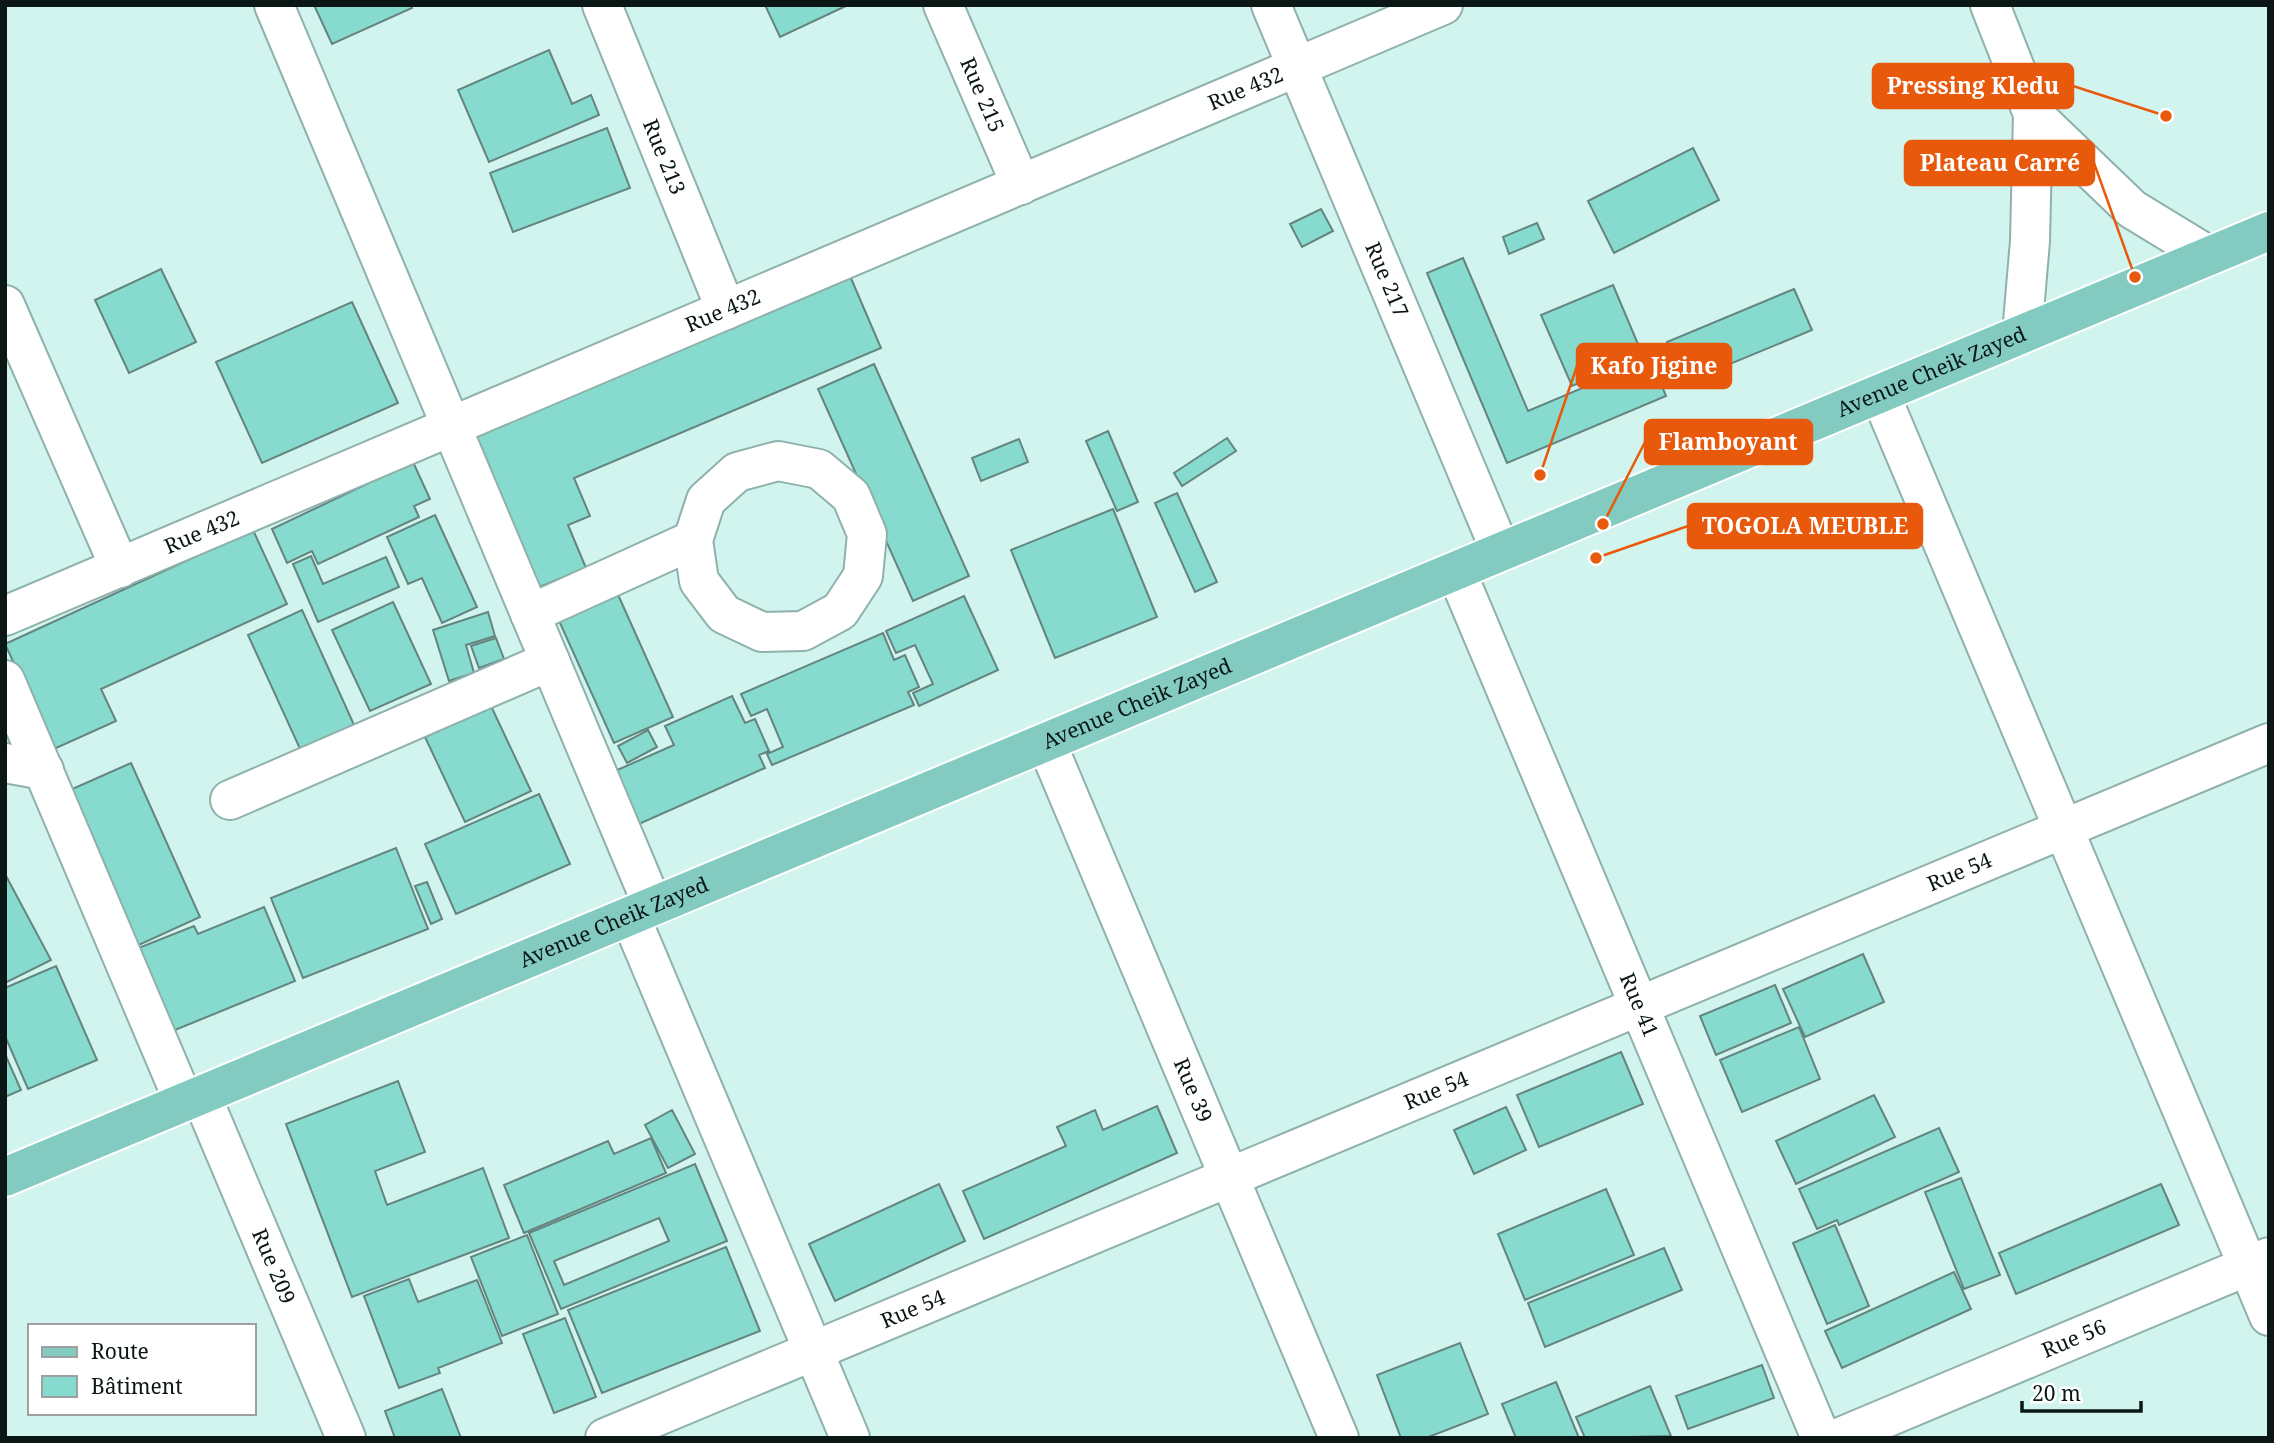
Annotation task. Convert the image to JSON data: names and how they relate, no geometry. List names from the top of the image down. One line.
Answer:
{"streets":{"main road":["Avenue Cheik Zayed"],"street":["Rue 432","Rue 215","Rue 213","Rue 217","Rue 54","Rue 41","Rue 39","Rue 209","Rue 56"]},"crossings":[["Rue 432","Rue 215"],["Rue 432","Rue 213"],["Rue 432","Rue 217"],["Rue 217","Avenue Cheik Zayed"],["Avenue Cheik Zayed","Rue 41"],["Avenue Cheik Zayed","Rue 39"],["Avenue Cheik Zayed","Rue 209"],["Rue 54","Rue 41"],["Rue 54","Rue 39"]],"places":["Pressing Kledu","Plateau Carré","Kafo Jigine","Flamboyant","TOGOLA MEUBLE"],"legend":["Route","Bâtiment"],"scale_bar":"20 m"}
